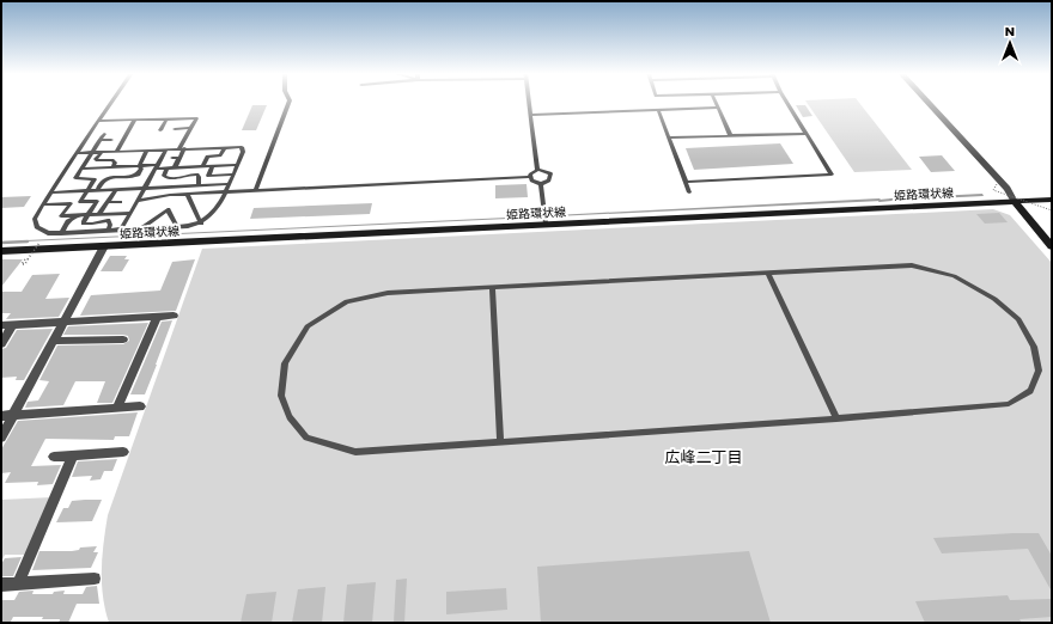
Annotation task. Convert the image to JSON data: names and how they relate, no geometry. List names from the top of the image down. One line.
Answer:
{"streets":{"main road":["姫路環状線"]},"districts":["広峰二丁目"],"north":"top"}
